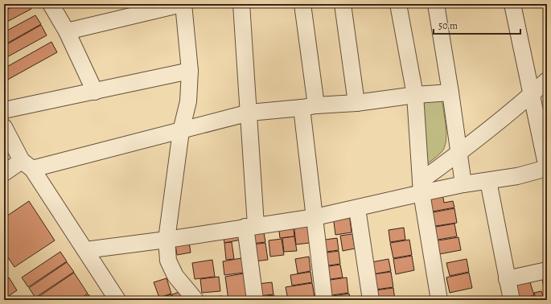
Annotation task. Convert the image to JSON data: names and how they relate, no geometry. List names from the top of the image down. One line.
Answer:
{"scale_bar":"50 m"}
